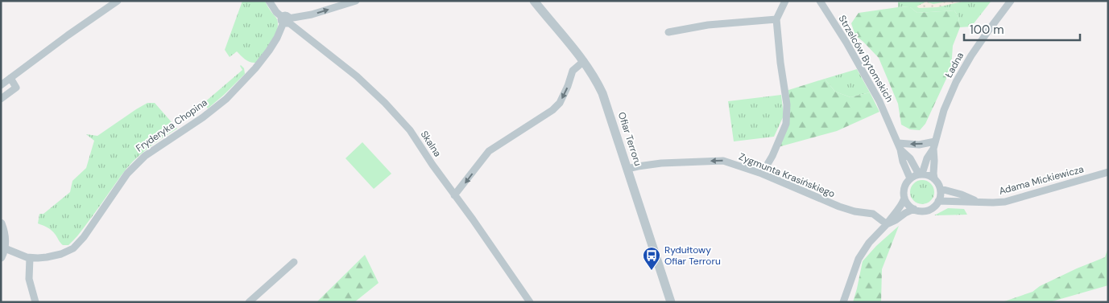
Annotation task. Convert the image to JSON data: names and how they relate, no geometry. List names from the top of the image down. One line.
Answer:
{"streets":{"street":["Strzelców Bytomskich","Ładna","Fryderyka Chopina","Ofiar Terroru","Skalna","Zygmunta Krasińskiego","Adama Mickiewicza"]},"crossings":[["Strzelców Bytomskich","Ładna"],["Strzelców Bytomskich","Adama Mickiewicza"],["Ładna","Adama Mickiewicza"],["Fryderyka Chopina","Skalna"],["Ofiar Terroru","Zygmunta Krasińskiego"]],"one_way":["Zygmunta Krasińskiego"],"places":{"bus stop":["Rydułtowy Ofiar Terroru"]},"scale_bar":"100 m"}
